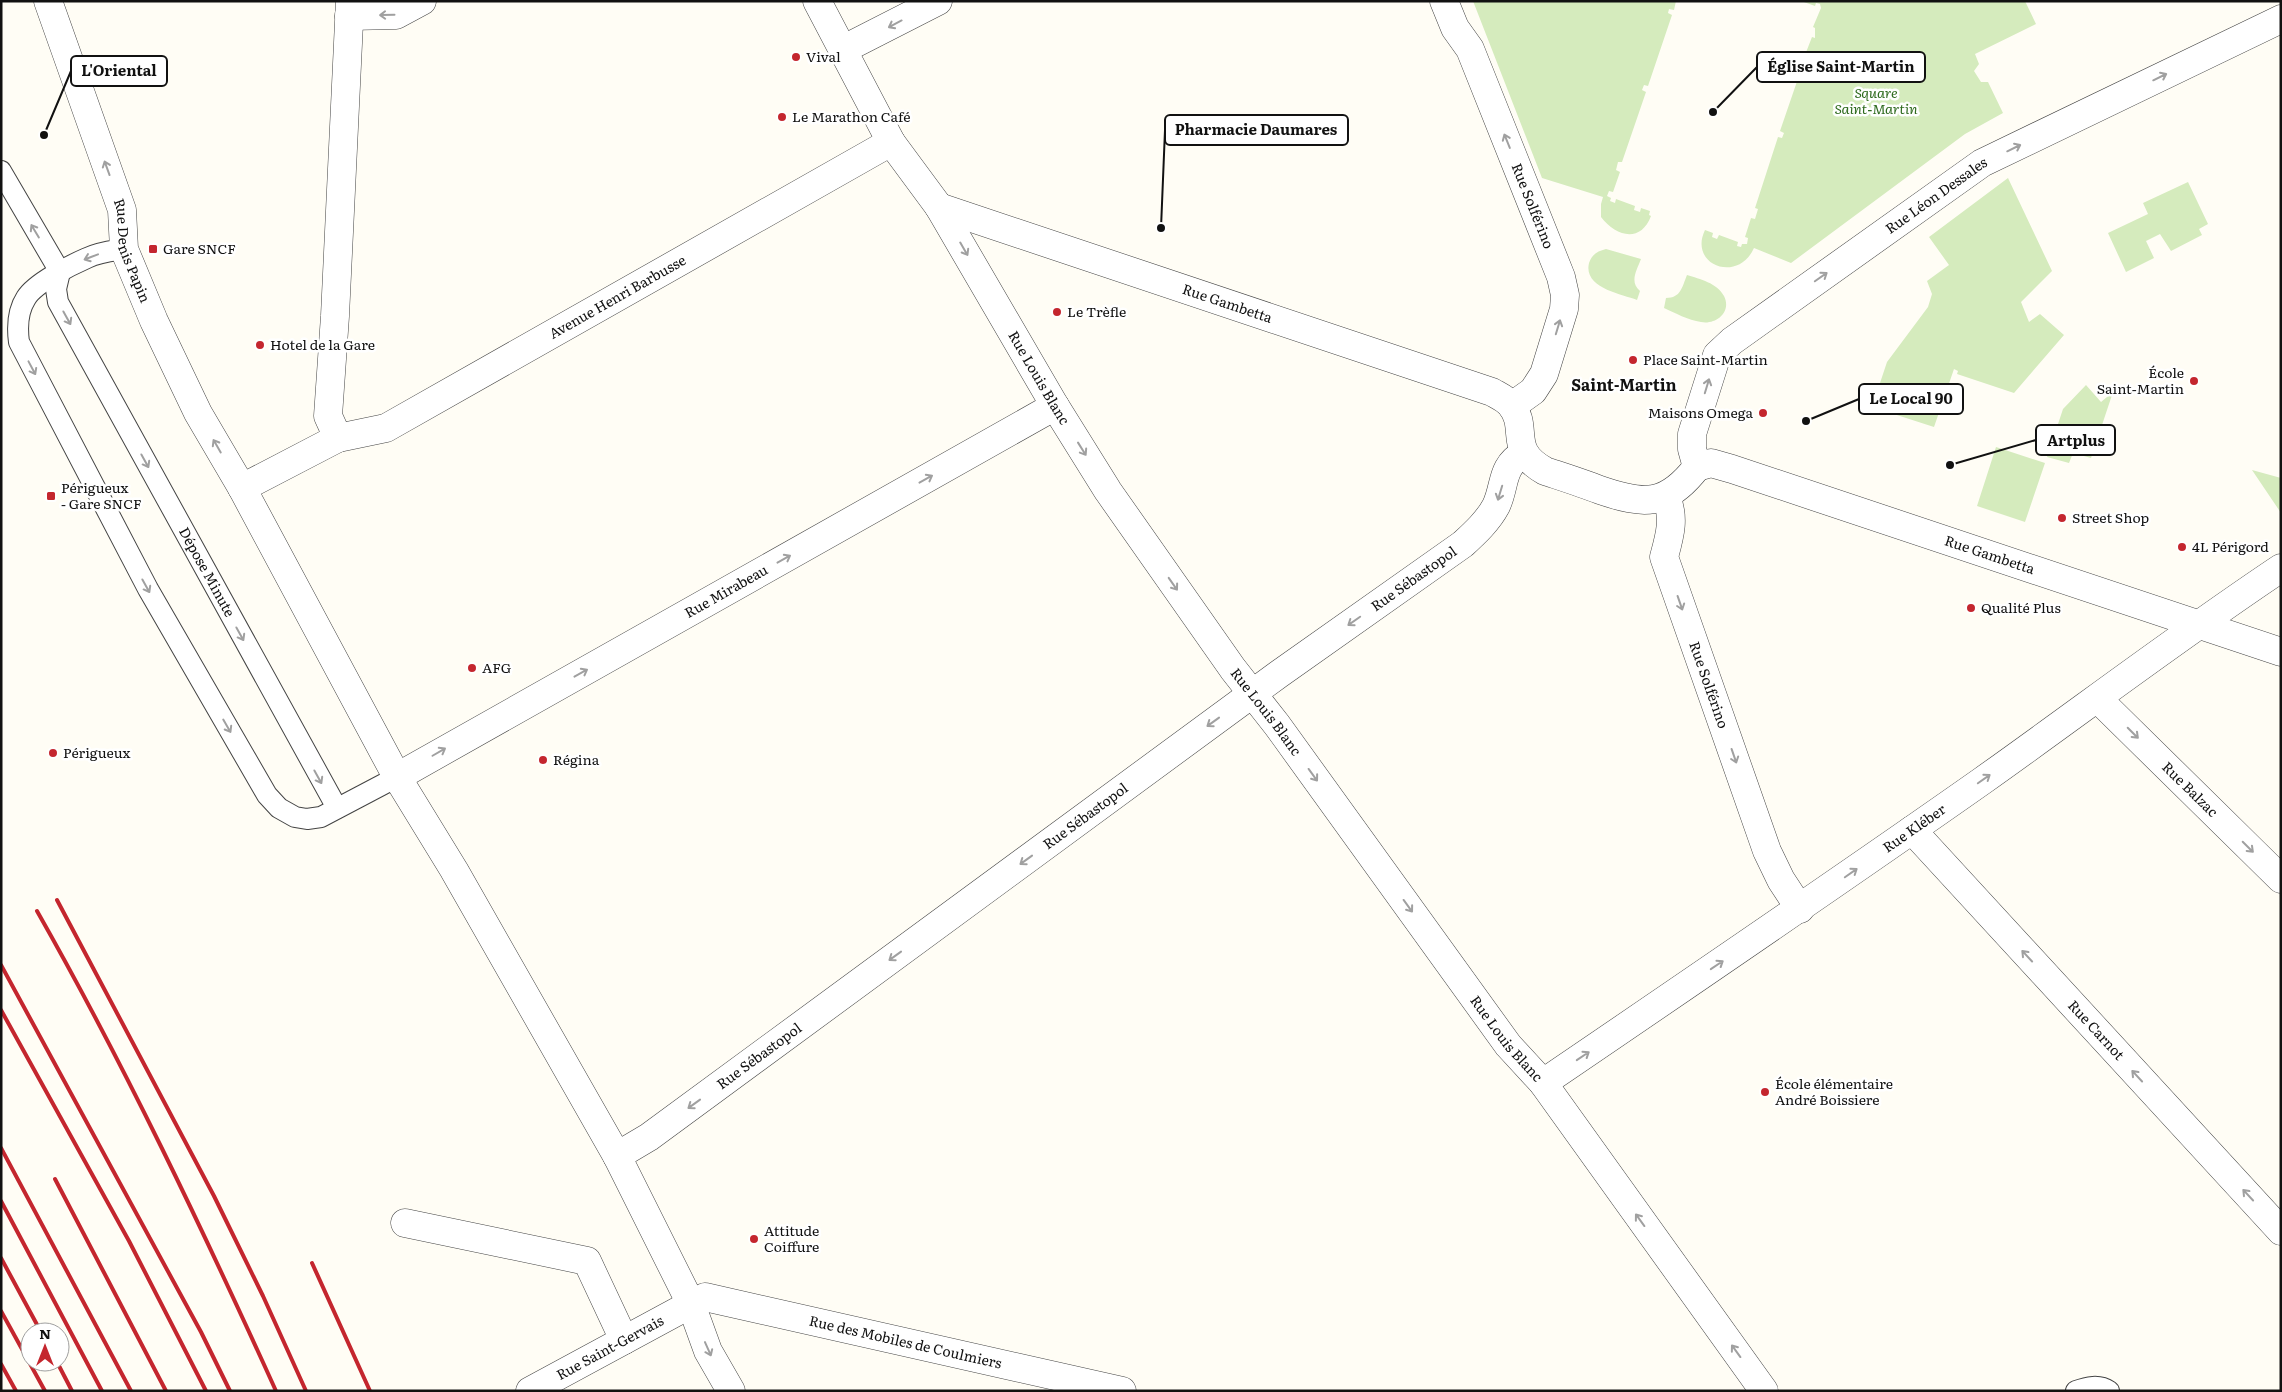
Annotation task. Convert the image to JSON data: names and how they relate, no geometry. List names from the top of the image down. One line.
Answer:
{"streets":{"street":["Rue Léon Dessales","Rue Solférino","Rue Denis Papin","Avenue Henri Barbusse","Rue Gambetta","Rue Louis Blanc","Rue Sébastopol","Rue Mirabeau","Rue Balzac","Rue Kléber","Rue Carnot","Rue des Mobiles de Coulmiers","Rue Saint-Gervais"],"lane":["Dépose Minute"]},"crossings":[["Rue Léon Dessales","Rue Gambetta"],["Rue Solférino","Rue Gambetta"],["Rue Solférino","Rue Kléber"],["Rue Denis Papin","Avenue Henri Barbusse"],["Rue Denis Papin","Rue Sébastopol"],["Rue Denis Papin","Rue Mirabeau"],["Rue Denis Papin","Rue des Mobiles de Coulmiers"],["Rue Denis Papin","Rue Saint-Gervais"],["Avenue Henri Barbusse","Rue Louis Blanc"],["Rue Gambetta","Rue Louis Blanc"],["Rue Gambetta","Rue Kléber"],["Rue Louis Blanc","Rue Sébastopol"],["Rue Louis Blanc","Rue Mirabeau"],["Rue Louis Blanc","Rue Kléber"],["Rue Balzac","Rue Kléber"],["Rue Kléber","Rue Carnot"],["Rue des Mobiles de Coulmiers","Rue Saint-Gervais"]],"one_way":["Rue Léon Dessales","Dépose Minute","Rue Sébastopol","Rue Mirabeau","Rue Balzac","Rue Kléber","Rue Carnot"],"districts":["Saint-Martin"],"parks":["Square Saint-Martin"],"places":{"other":["Vival","Église Saint-Martin","Le Marathon Café","L'Oriental","Pharmacie Daumares","Le Trèfle","Hotel de la Gare","Place Saint-Martin","École Saint-Martin","Maisons Omega","Le Local 90","Artplus","Street Shop","4L Périgord","Qualité Plus","AFG","Périgueux","Régina","École élémentaire André Boissiere","Attitude Coiffure"],"transit":["Gare SNCF","Périgueux - Gare SNCF"]},"north":"top"}
